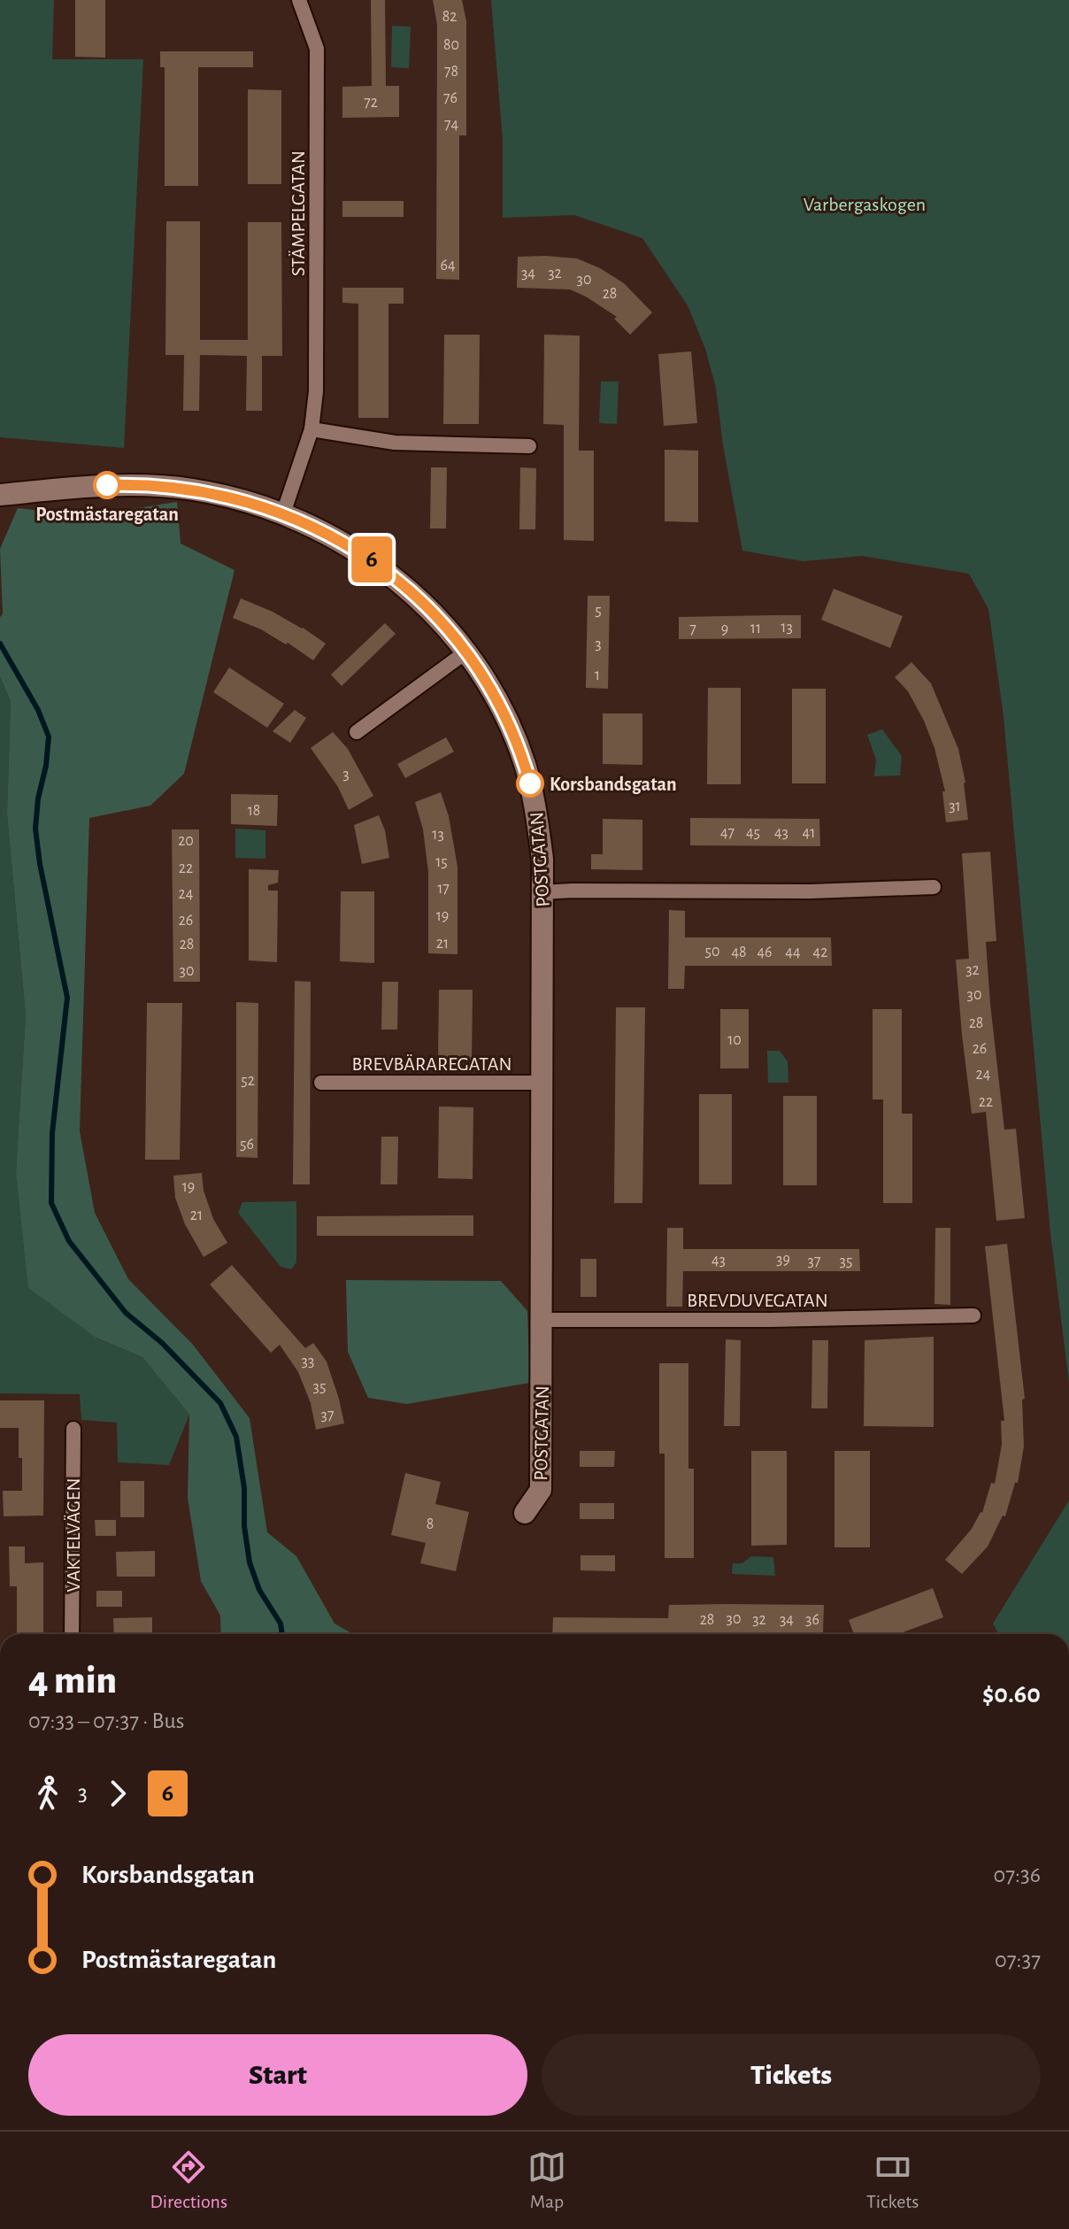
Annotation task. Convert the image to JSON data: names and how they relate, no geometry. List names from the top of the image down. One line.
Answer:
{"streets":{"street":["STÄMPELGATAN","POSTGATAN","BREVBÄRAREGATAN","BREVDUVEGATAN","VAKTELVÄGEN"]},"crossings":[["STÄMPELGATAN","POSTGATAN"],["POSTGATAN","BREVBÄRAREGATAN"],["POSTGATAN","BREVDUVEGATAN"]],"parks":["Varbergaskogen"],"places":["Postmästaregatan","Korsbandsgatan"],"lines":["bus line 6"],"house_numbers":["82","80","78","76","72","74","64","34","32","30","28","5","13","11","7","9","3","1","3","31","18","47","45","43","41","13","20","15","22","17","24","19","26","21","28","50","48","46","44","42","32","30","30","28","10","26","24","52","22","56","19","21","39","43","37","35","33","35","37","8","30","28","32","34","36"],"page":{"on_map":"6","heading":["4 min","07:33 – 07:37 · Bus","$0.60"],"legs":["3","6"],"list":[{"name":"Korsbandsgatan","value":"07:36"},{"name":"Postmästaregatan","value":"07:37"}],"buttons":["Start","Tickets"],"tabs":["Directions","Map","Tickets"]}}
